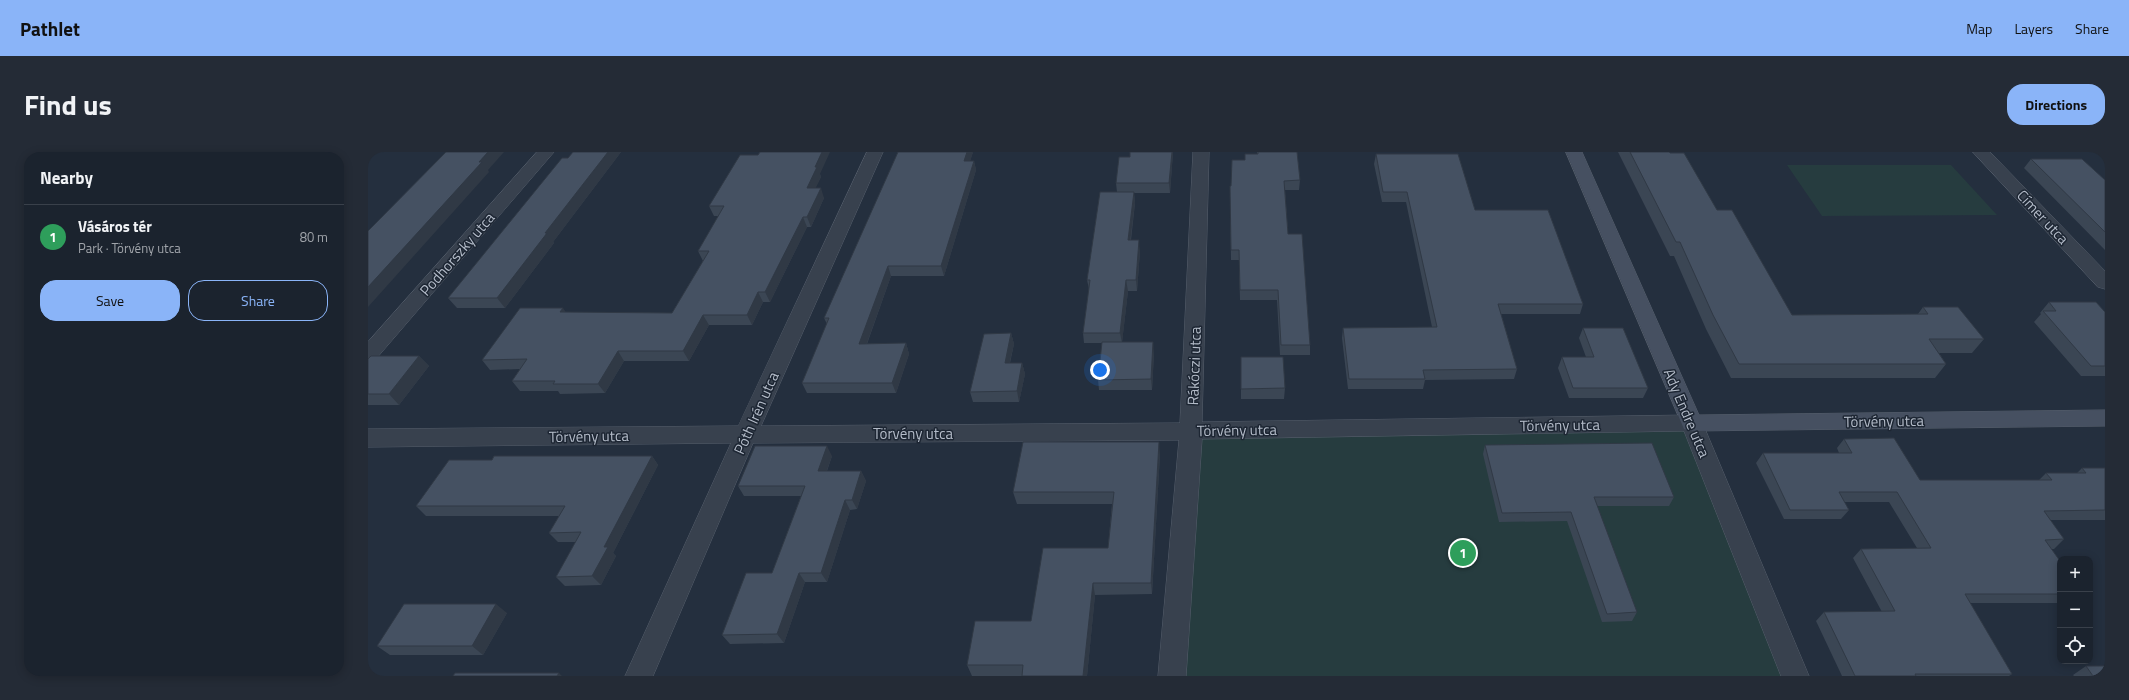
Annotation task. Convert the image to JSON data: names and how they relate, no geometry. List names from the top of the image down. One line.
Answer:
{"streets":{"street":["Címer utca","Podhorszky utca","Rákóczi utca","Póth Irén utca","Ady Endre utca","Törvény utca"]},"crossings":[["Rákóczi utca","Törvény utca"],["Póth Irén utca","Törvény utca"],["Ady Endre utca","Törvény utca"]],"page":{"header":"Pathlet","nav":["Map","Layers","Share"],"title":"Find us","buttons":["Directions",["Save","Share"]],"heading":"Nearby","list":[{"mark":"1","name":"Vásáros tér","note":"Park · Törvény utca","value":"80 m"}],"pins":"1","map_buttons":["+","−"]}}
